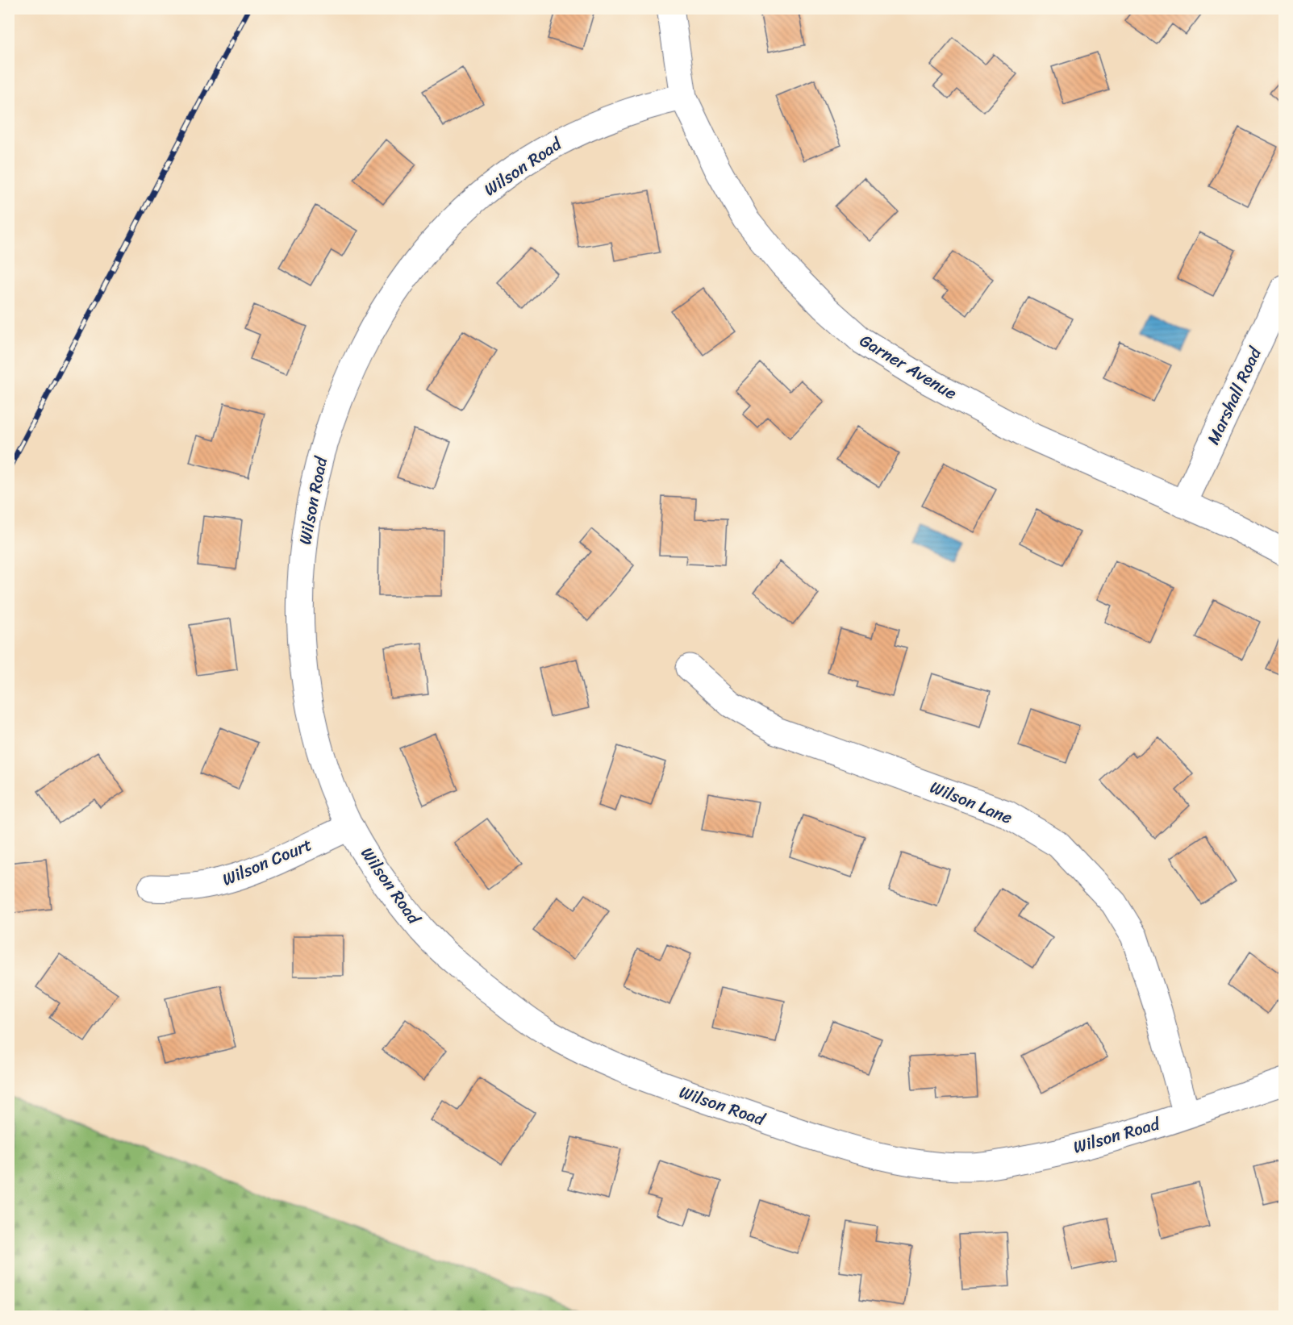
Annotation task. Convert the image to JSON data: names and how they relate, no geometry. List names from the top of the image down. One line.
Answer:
{"streets":{"street":["Wilson Road","Garner Avenue","Marshall Road","Wilson Lane","Wilson Court"]},"crossings":[["Wilson Road","Garner Avenue"],["Wilson Road","Wilson Lane"],["Wilson Road","Wilson Court"],["Garner Avenue","Marshall Road"]]}
